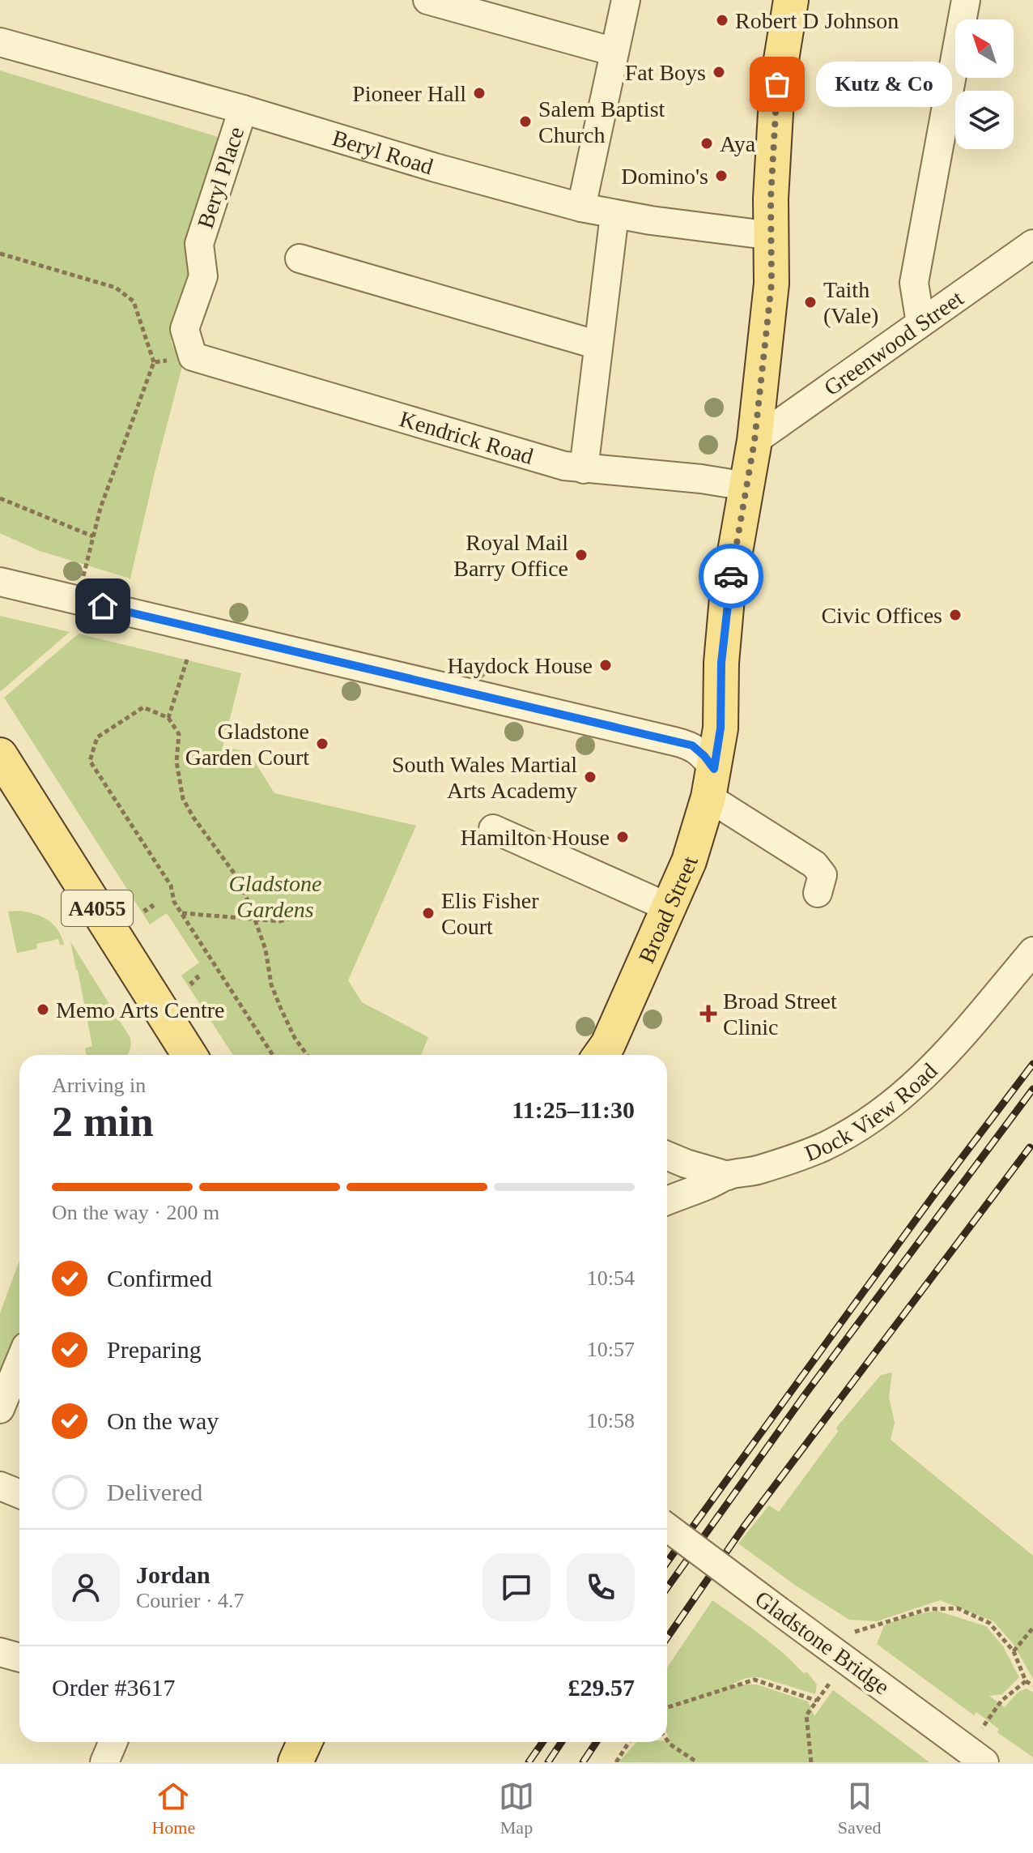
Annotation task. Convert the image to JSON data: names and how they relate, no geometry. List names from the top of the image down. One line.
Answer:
{"streets":{"main road":["A4055","Broad Street"],"street":["Beryl Road","Beryl Place","Greenwood Street","Kendrick Road","Dock View Road","Gladstone Bridge"]},"crossings":[["Beryl Road","Beryl Place"],["Beryl Road","Broad Street"],["Beryl Place","Kendrick Road"],["Greenwood Street","Broad Street"],["Kendrick Road","Broad Street"]],"parks":["Gladstone Gardens"],"places":{"other":["Robert D Johnson","Fat Boys","Kutz & Co","Pioneer Hall","Salem Baptist Church","Aya","Domino's","Taith (Vale)","Royal Mail Barry Office","Civic Offices","Haydock House","Gladstone Garden Court","South Wales Martial Arts Academy","Hamilton House","Elis Fisher Court","Memo Arts Centre"],"health":["Broad Street Clinic"]},"north":"top left","page":{"bubble":"Kutz & Co","heading":["2 min","Arriving in","11:25–11:30"],"panel":["Jordan","Courier · 4.7","Order #3617","£29.57"],"bar":"On the way · 200 m","list":[["Confirmed","10:54"],["Preparing","10:57"],["On the way","10:58"],"Delivered"],"tabs":["Home","Map","Saved"]}}
